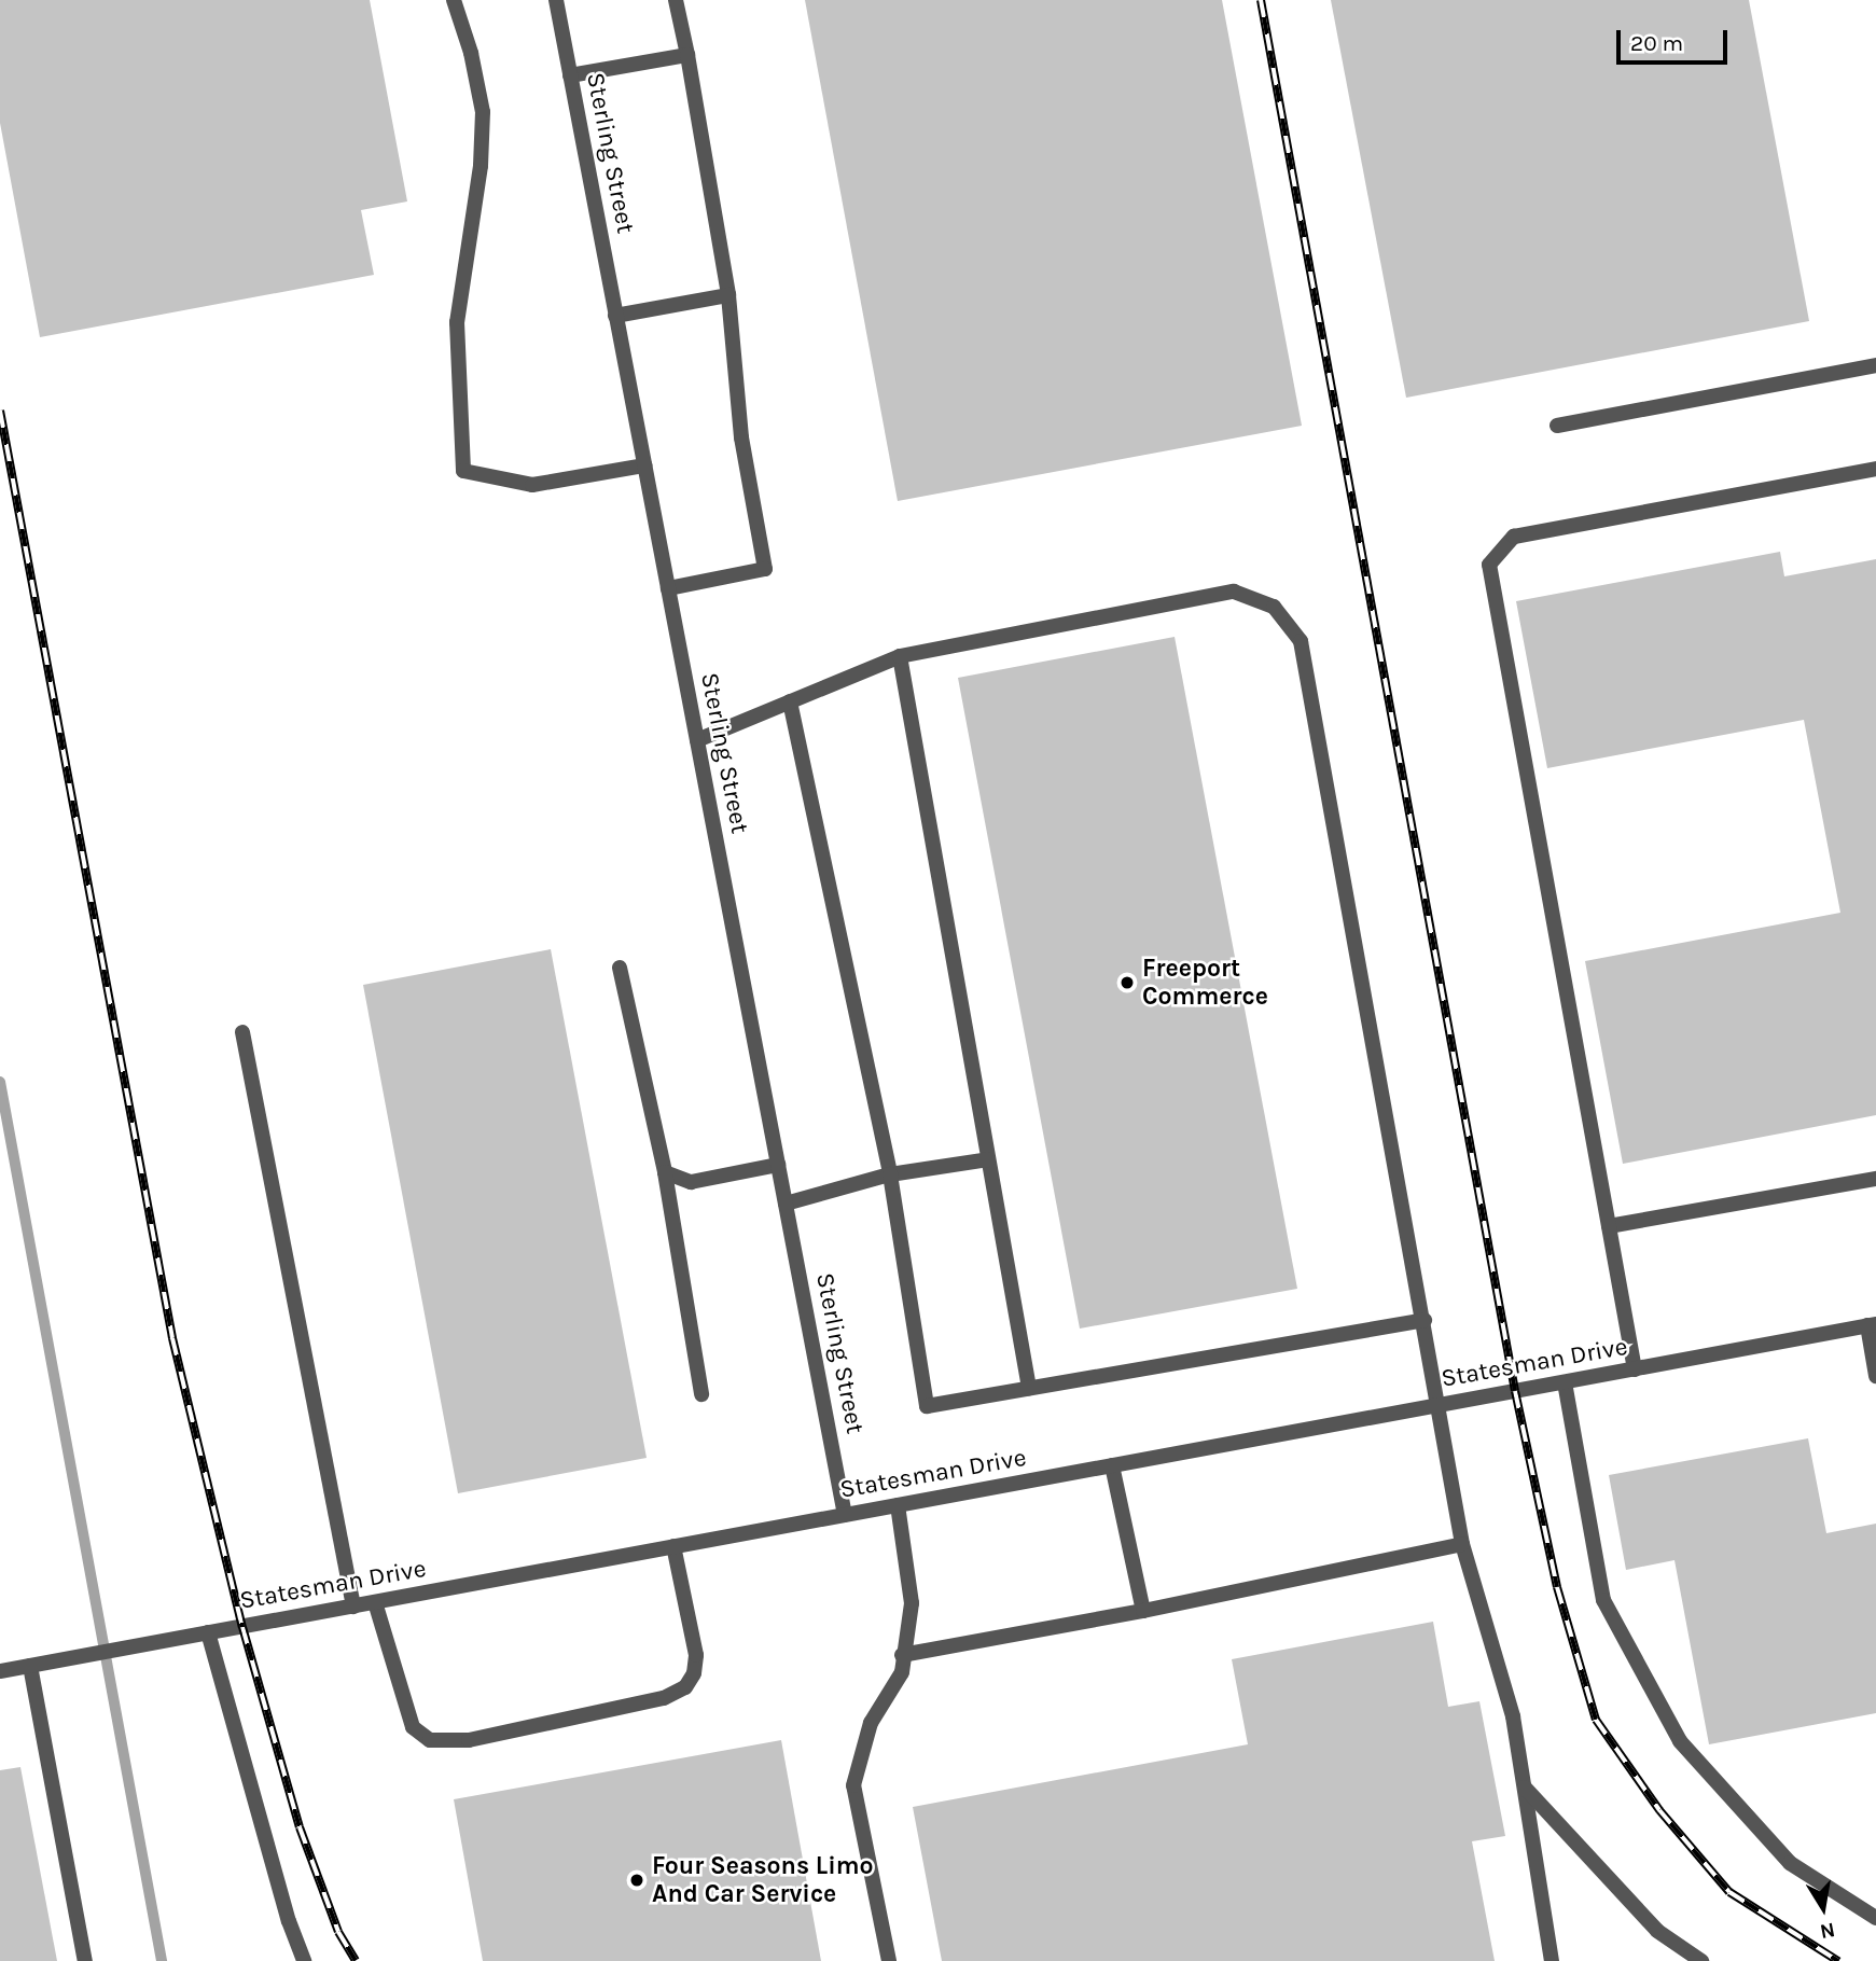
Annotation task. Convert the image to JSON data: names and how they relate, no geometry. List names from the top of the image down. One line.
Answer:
{"streets":{"street":["Sterling Street","Statesman Drive"]},"crossings":[["Sterling Street","Statesman Drive"]],"places":["Freeport Commerce","Four Seasons Limo And Car Service"],"scale_bar":"20 m","north":"bottom"}
